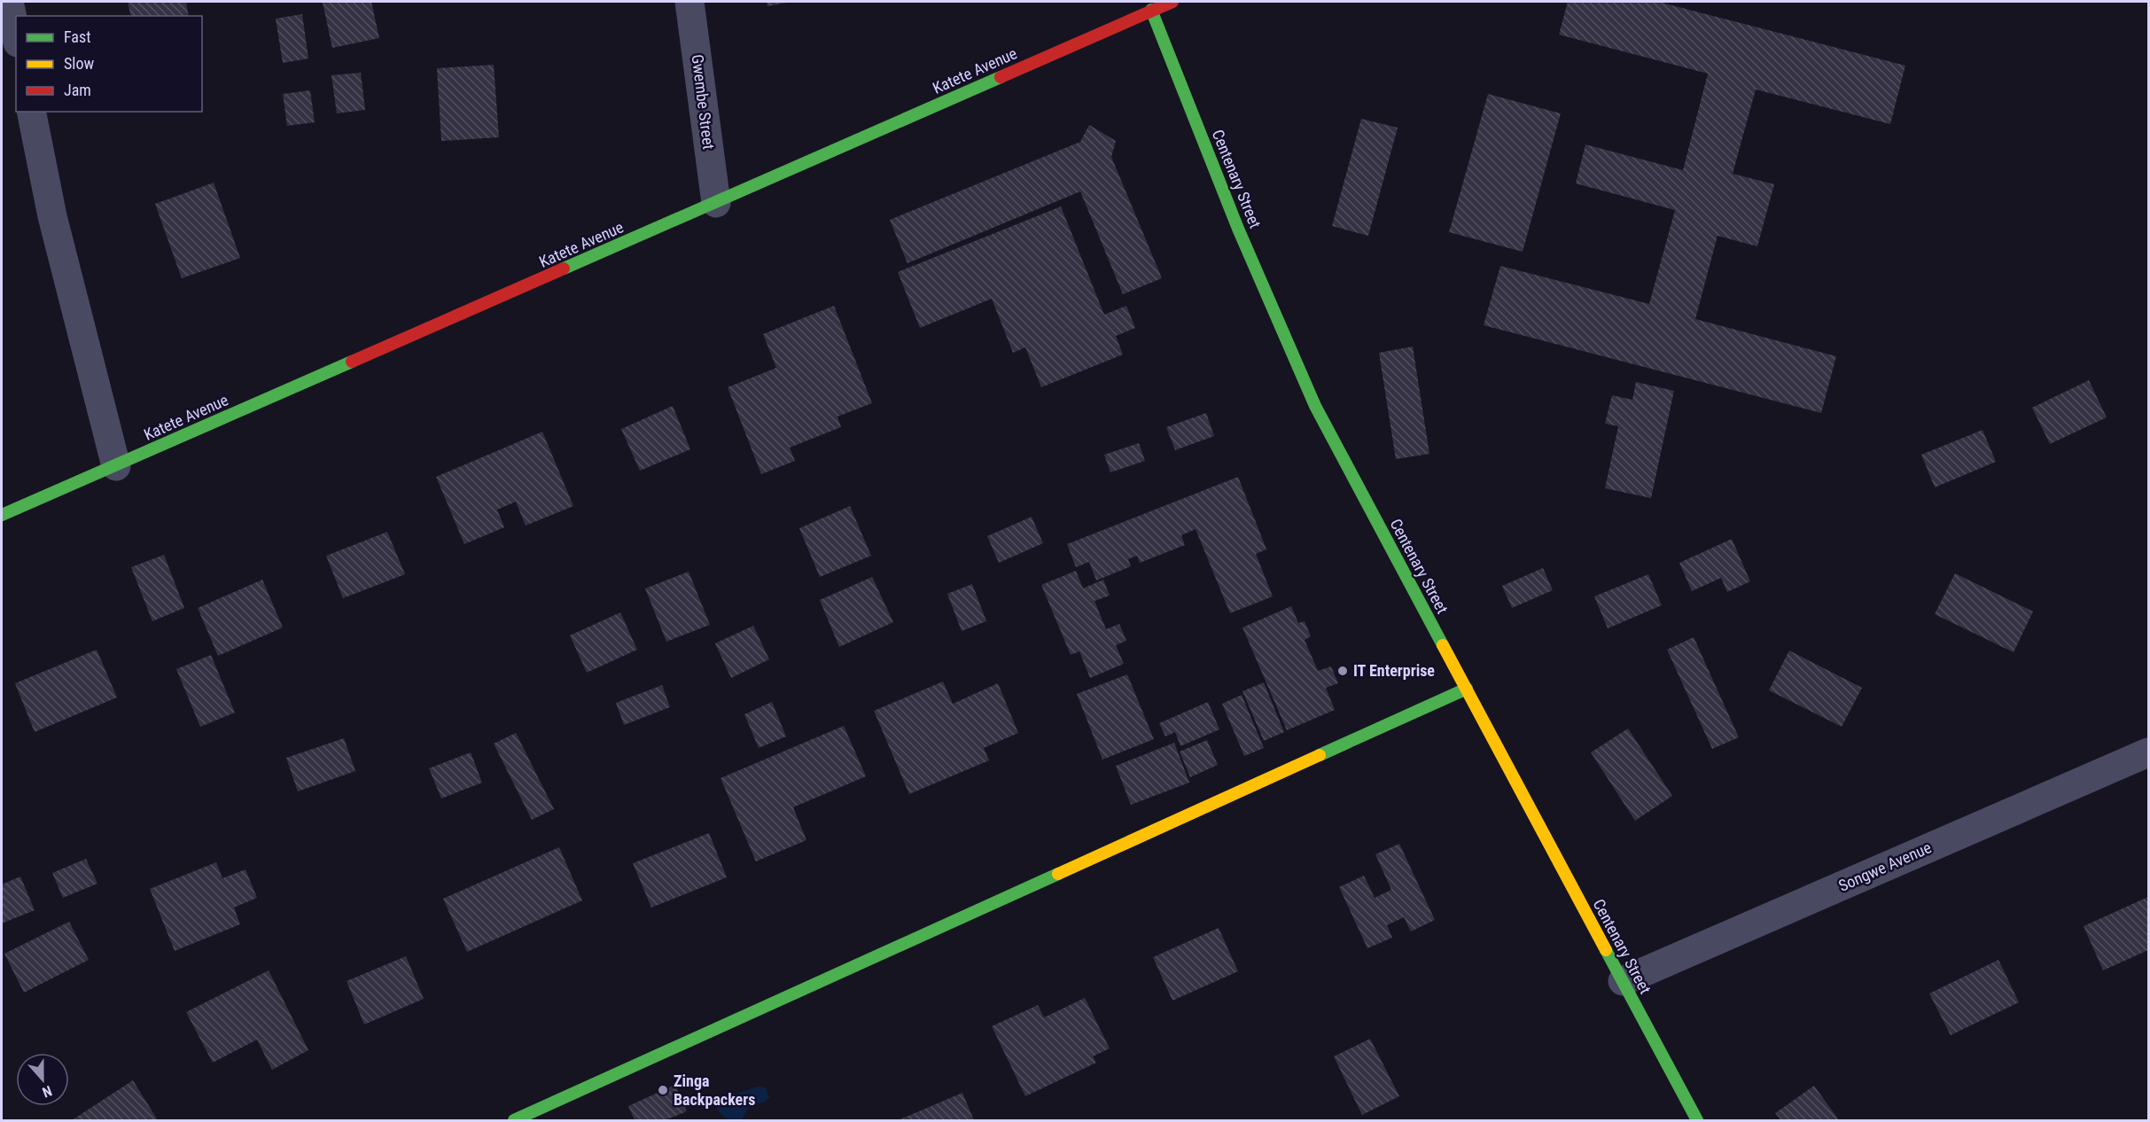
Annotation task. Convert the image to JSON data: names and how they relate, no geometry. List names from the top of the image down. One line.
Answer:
{"streets":{"street":["Katete Avenue","Gwembe Street","Centenary Street","Songwe Avenue"]},"crossings":[["Katete Avenue","Gwembe Street"],["Katete Avenue","Centenary Street"],["Centenary Street","Songwe Avenue"]],"places":["IT Enterprise","Zinga Backpackers"],"legend":["Fast","Slow","Jam"],"north":"bottom"}
